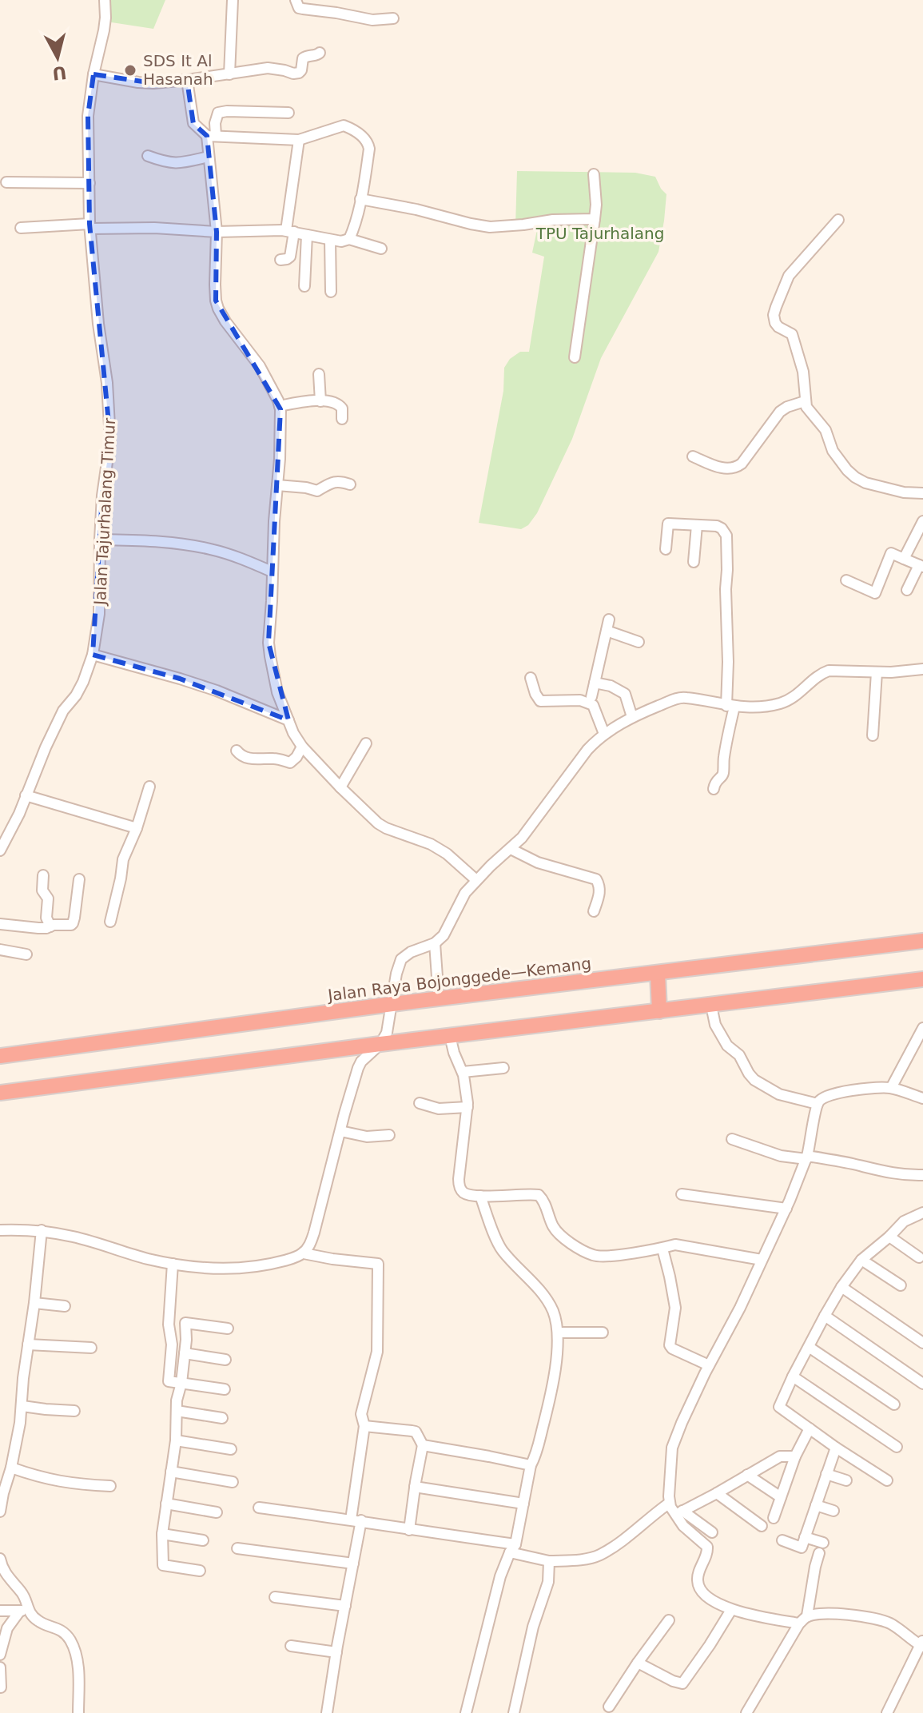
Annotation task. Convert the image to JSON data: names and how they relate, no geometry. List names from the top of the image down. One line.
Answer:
{"streets":{"highway":["Jalan Raya Bojonggede—Kemang"],"street":["Jalan Tajurhalang Timur"]},"parks":["TPU Tajurhalang"],"places":["SDS It Al Hasanah"],"north":"bottom"}
